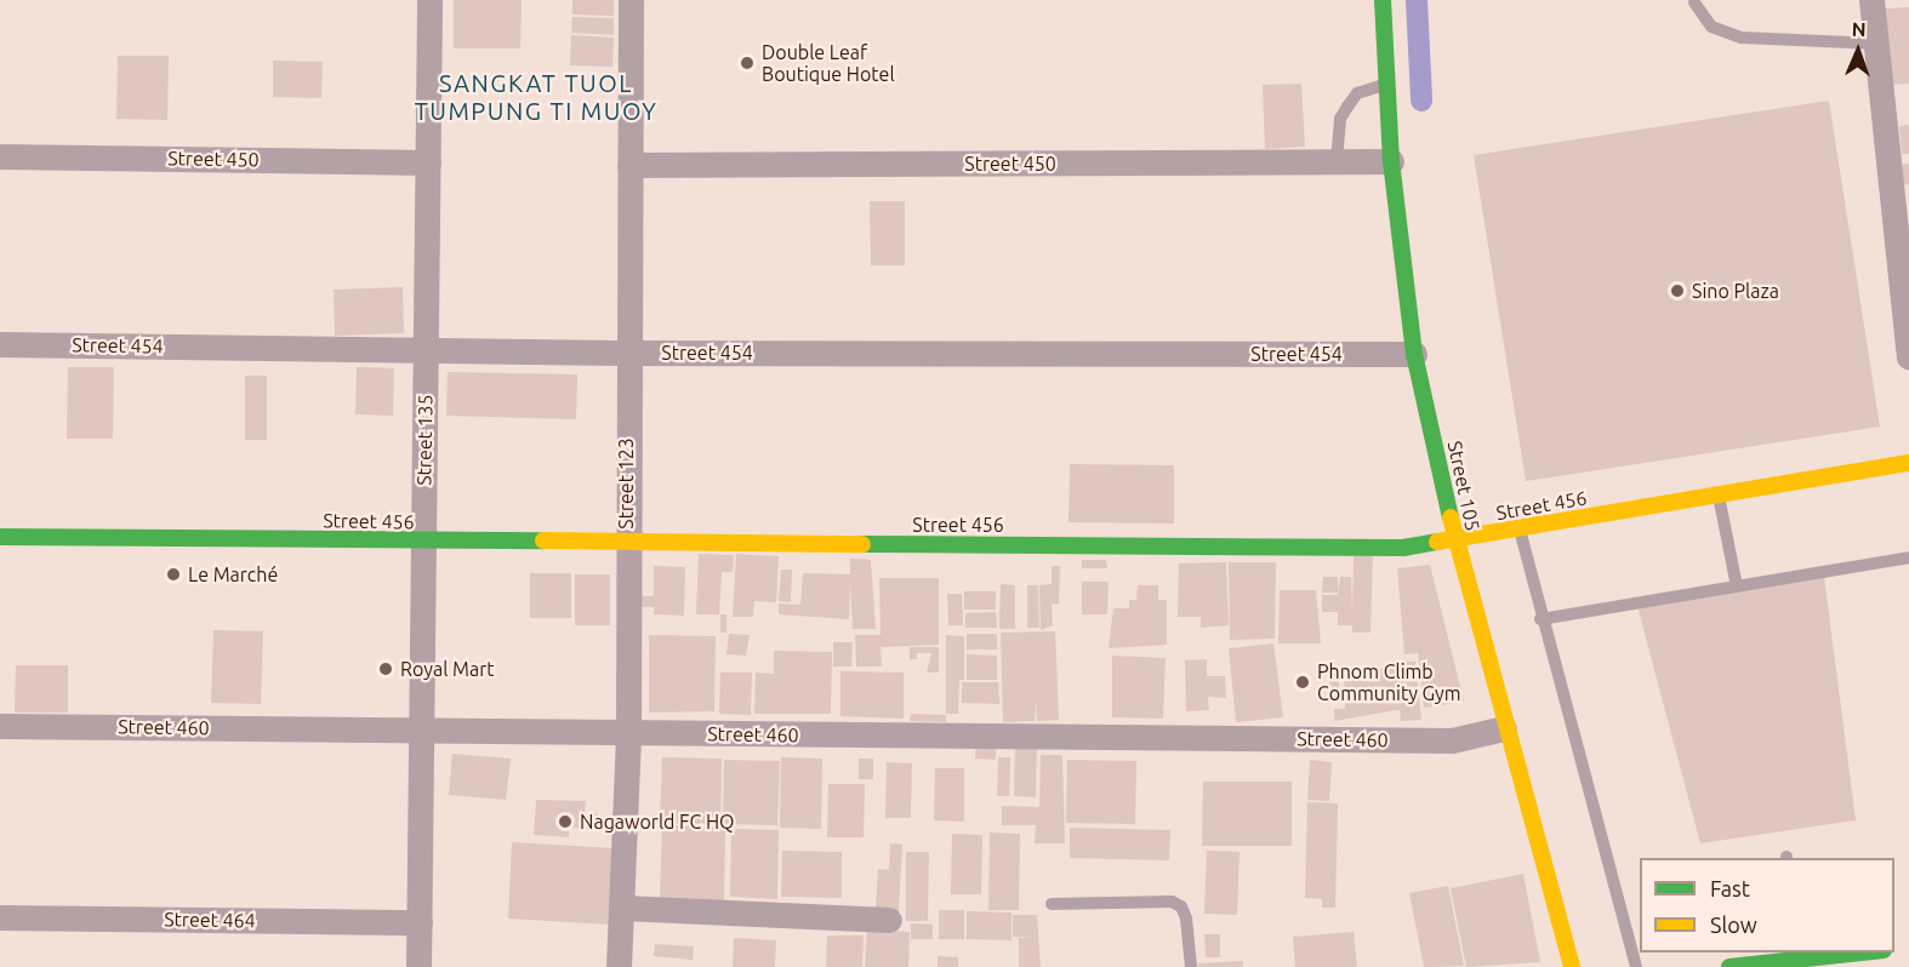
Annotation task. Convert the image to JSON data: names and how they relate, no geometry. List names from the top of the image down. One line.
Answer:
{"streets":{"street":["Street 450","Street 454","Street 135","Street 123","Street 105","Street 456","Street 460","Street 464"]},"crossings":[["Street 450","Street 135"],["Street 450","Street 123"],["Street 450","Street 105"],["Street 454","Street 135"],["Street 454","Street 123"],["Street 454","Street 105"],["Street 135","Street 456"],["Street 135","Street 460"],["Street 135","Street 464"],["Street 123","Street 456"],["Street 123","Street 460"],["Street 105","Street 456"],["Street 105","Street 460"]],"districts":["SANGKAT TUOL TUMPUNG TI MUOY"],"places":["Double Leaf Boutique Hotel","Sino Plaza","Le Marché","Royal Mart","Phnom Climb Community Gym","Nagaworld FC HQ"],"legend":["Fast","Slow"],"north":"top"}
